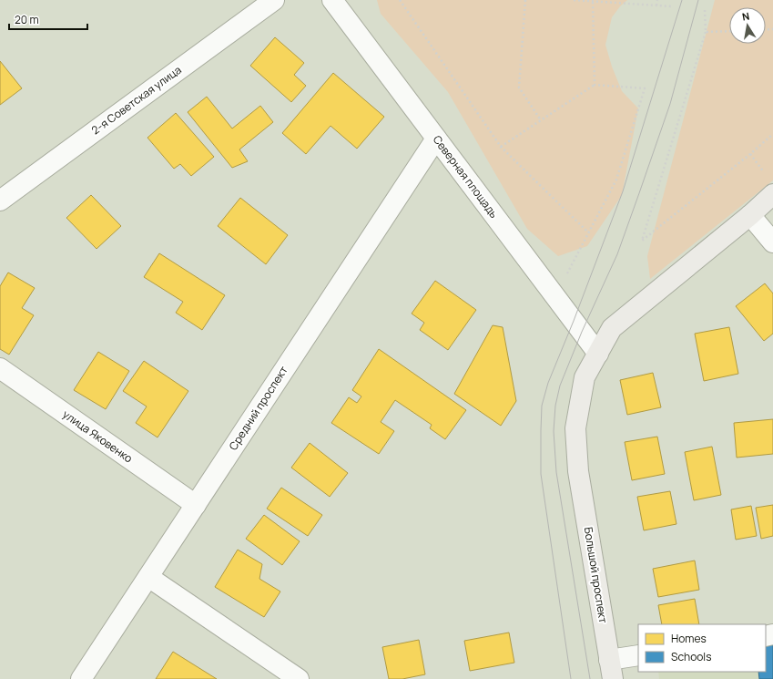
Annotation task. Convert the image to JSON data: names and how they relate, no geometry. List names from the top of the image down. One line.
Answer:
{"streets":{"main road":["Большой проспект"],"street":["2-я Советская улица","Северная площадь","Средний проспект","улица Яковенко"]},"crossings":[["Северная площадь","Средний проспект"],["Северная площадь","Большой проспект"],["Средний проспект","улица Яковенко"]],"legend":["Homes","Schools"],"scale_bar":"20 m","north":"top"}
